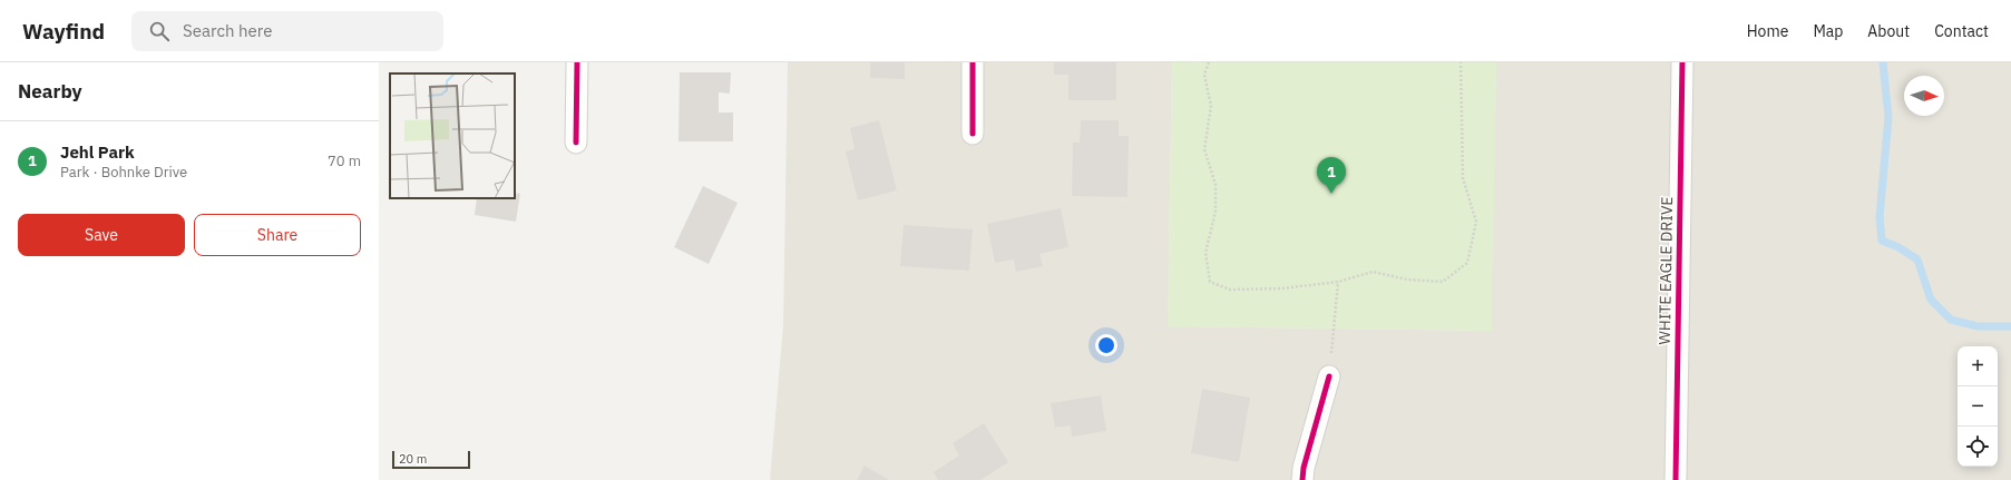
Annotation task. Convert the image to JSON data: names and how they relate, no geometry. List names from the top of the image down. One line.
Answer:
{"streets":{"street":["WHITE EAGLE DRIVE"]},"scale_bar":"20 m","north":"right","page":{"header":"Wayfind","search":"Search here","nav":["Home","Map","About","Contact"],"heading":"Nearby","list":[{"mark":"1","name":"Jehl Park","note":"Park · Bohnke Drive","value":"70 m"}],"pins":"1","buttons":["Save","Share"],"map_buttons":["+","−"],"scale":"20 m"}}
